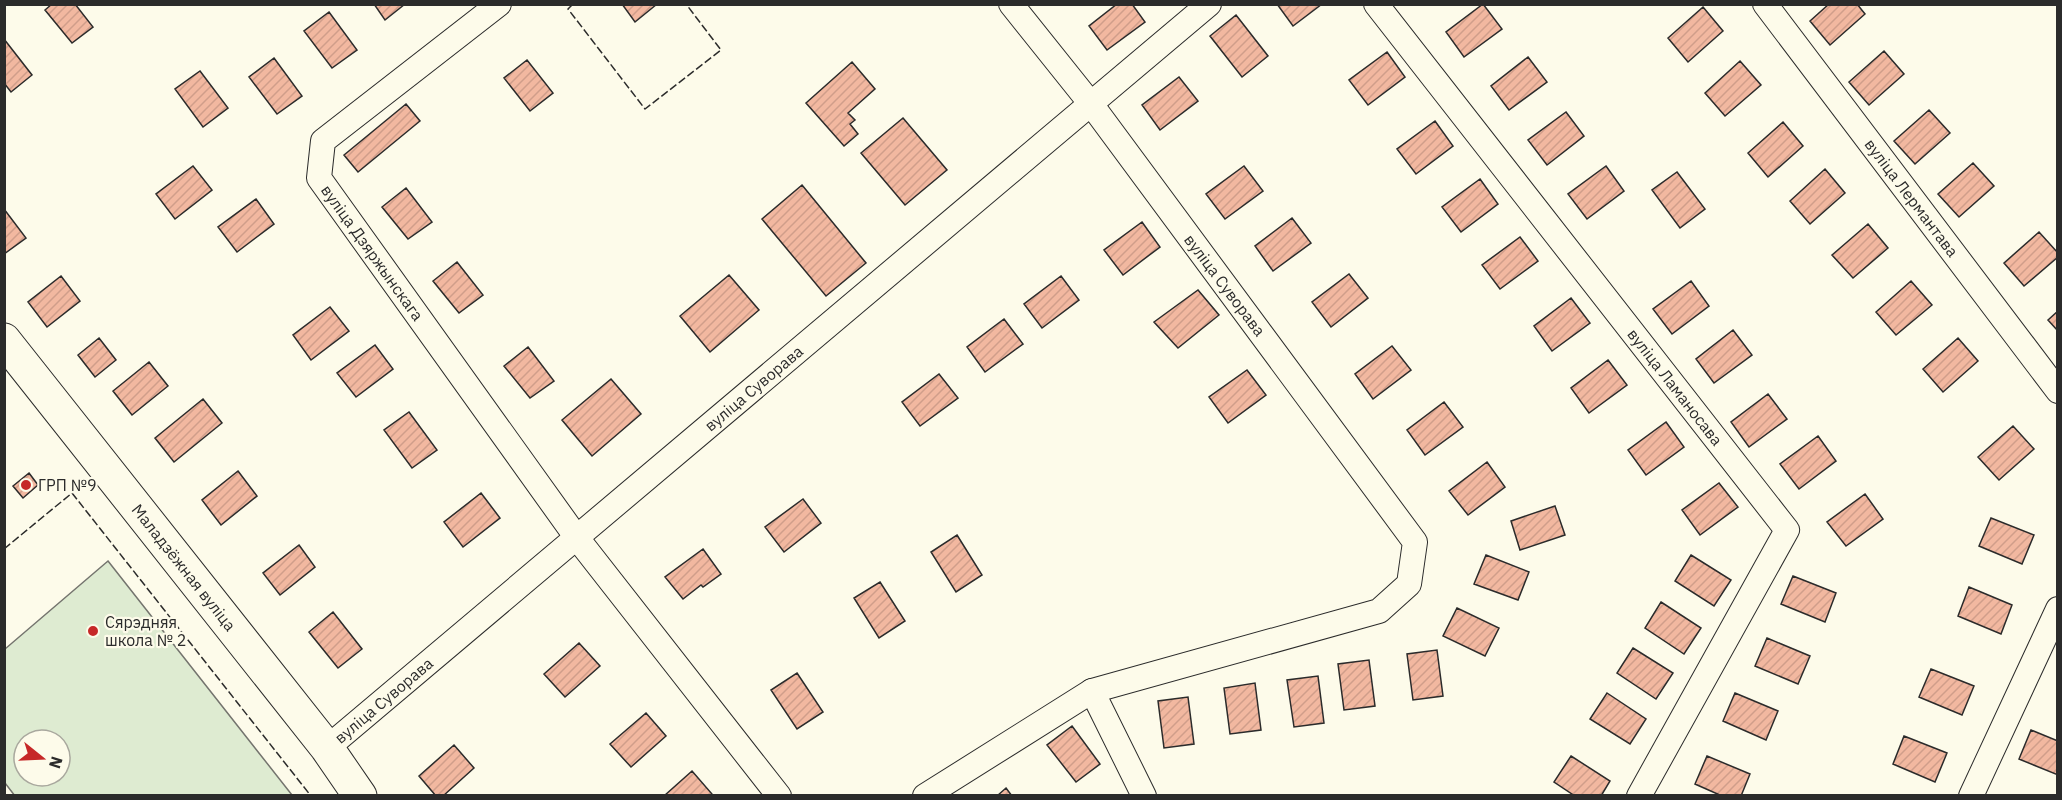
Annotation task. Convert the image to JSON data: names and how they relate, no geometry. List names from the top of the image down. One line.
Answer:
{"streets":{"street":["вуліца Лермантава","вуліца Дзяржынскага","вуліца Суворава","вуліца Ламаносава","Маладзёжная вуліца"]},"crossings":[["вуліца Дзяржынскага","вуліца Суворава"],["вуліца Суворава","Маладзёжная вуліца"]],"places":["ГРП №9","Сярэдняя школа № 2"],"north":"right"}
